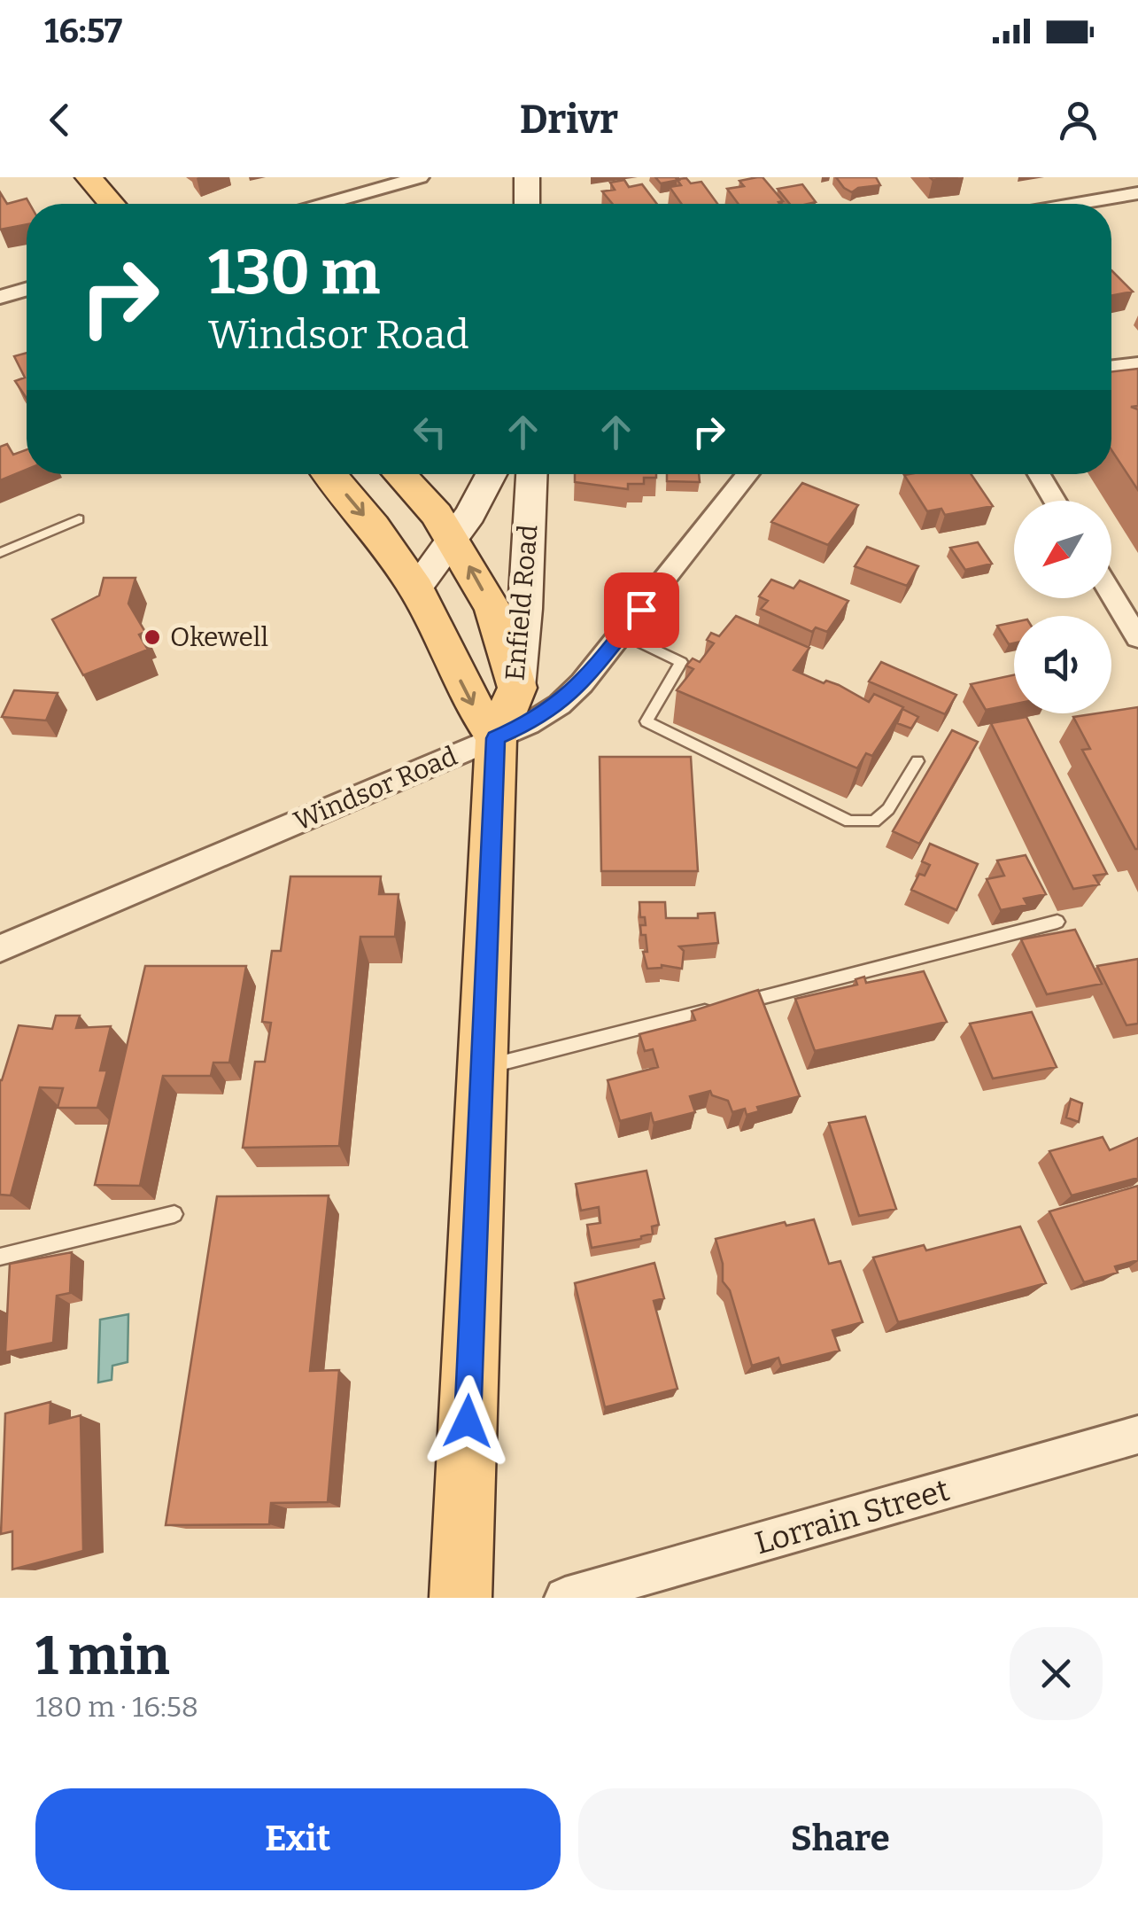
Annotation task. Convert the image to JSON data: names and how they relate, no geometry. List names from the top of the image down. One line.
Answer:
{"streets":{"main road":["Enfield Road"],"street":["Windsor Road","Lorrain Street"]},"crossings":[["Enfield Road","Windsor Road"]],"places":["Okewell"],"north":"bottom left","page":{"status":"16:57","header":"Drivr","turn":["130 m","Windsor Road"],"heading":["1 min","180 m · 16:58"],"buttons":["Exit","Share"]}}
